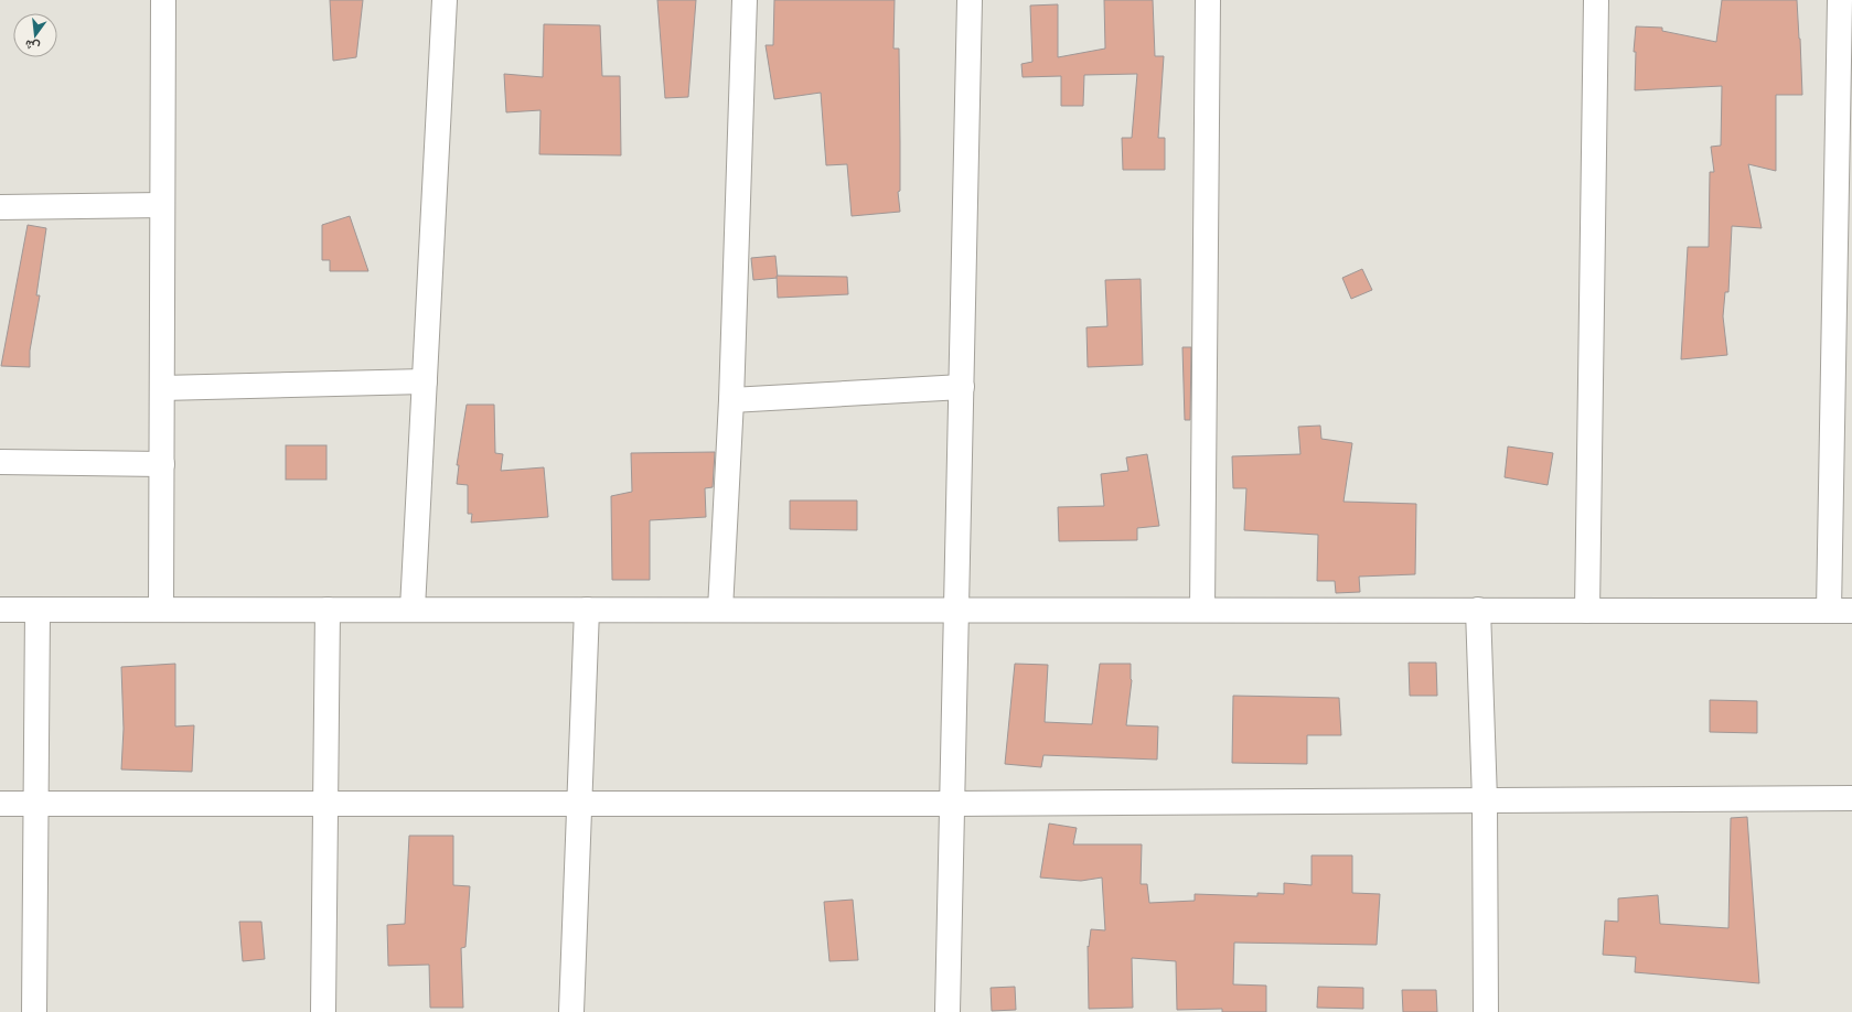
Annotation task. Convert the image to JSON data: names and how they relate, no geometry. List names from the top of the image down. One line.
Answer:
{"north":"bottom"}
